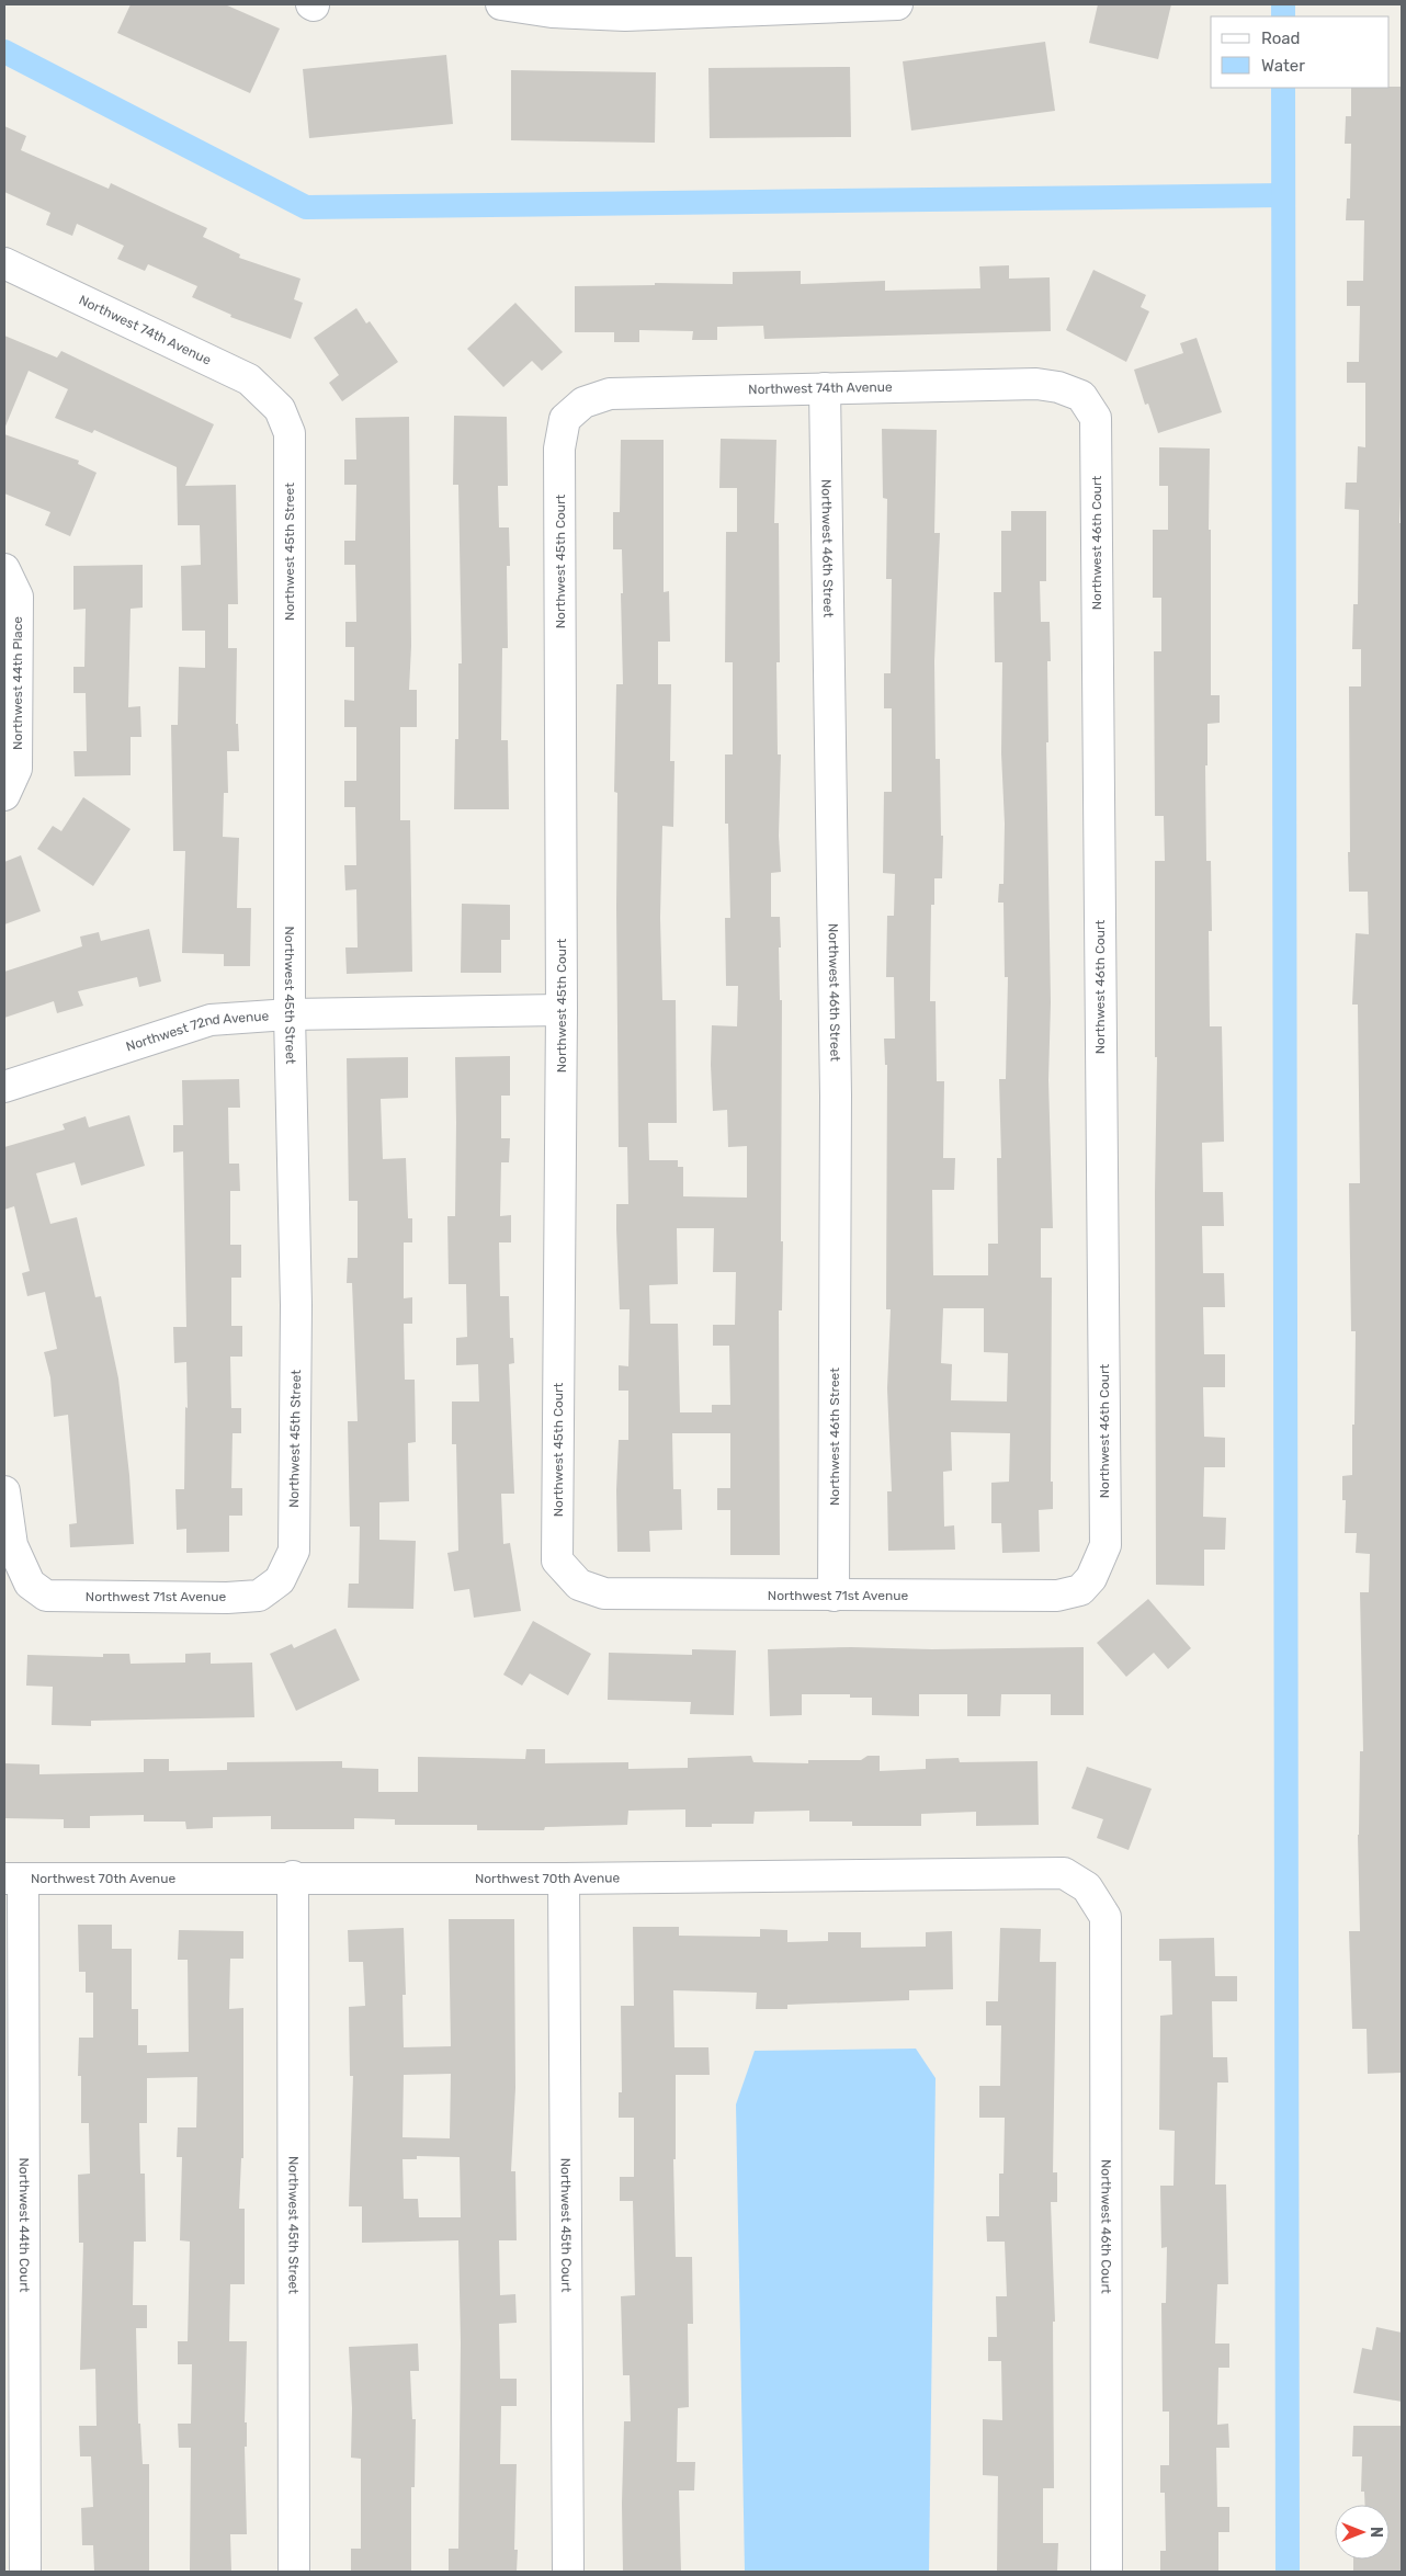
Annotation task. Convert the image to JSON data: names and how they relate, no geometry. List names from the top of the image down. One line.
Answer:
{"streets":{"street":["Northwest 74th Avenue","Northwest 46th Court","Northwest 46th Street","Northwest 45th Street","Northwest 45th Court","Northwest 44th Place","Northwest 72nd Avenue","Northwest 71st Avenue","Northwest 70th Avenue","Northwest 44th Court"]},"crossings":[["Northwest 74th Avenue","Northwest 46th Court"],["Northwest 74th Avenue","Northwest 46th Street"],["Northwest 74th Avenue","Northwest 45th Street"],["Northwest 74th Avenue","Northwest 45th Court"],["Northwest 46th Court","Northwest 71st Avenue"],["Northwest 46th Court","Northwest 70th Avenue"],["Northwest 46th Street","Northwest 71st Avenue"],["Northwest 45th Street","Northwest 72nd Avenue"],["Northwest 45th Street","Northwest 71st Avenue"],["Northwest 45th Street","Northwest 70th Avenue"],["Northwest 45th Court","Northwest 72nd Avenue"],["Northwest 45th Court","Northwest 71st Avenue"],["Northwest 45th Court","Northwest 70th Avenue"],["Northwest 70th Avenue","Northwest 44th Court"]],"legend":["Road","Water"],"north":"right"}
